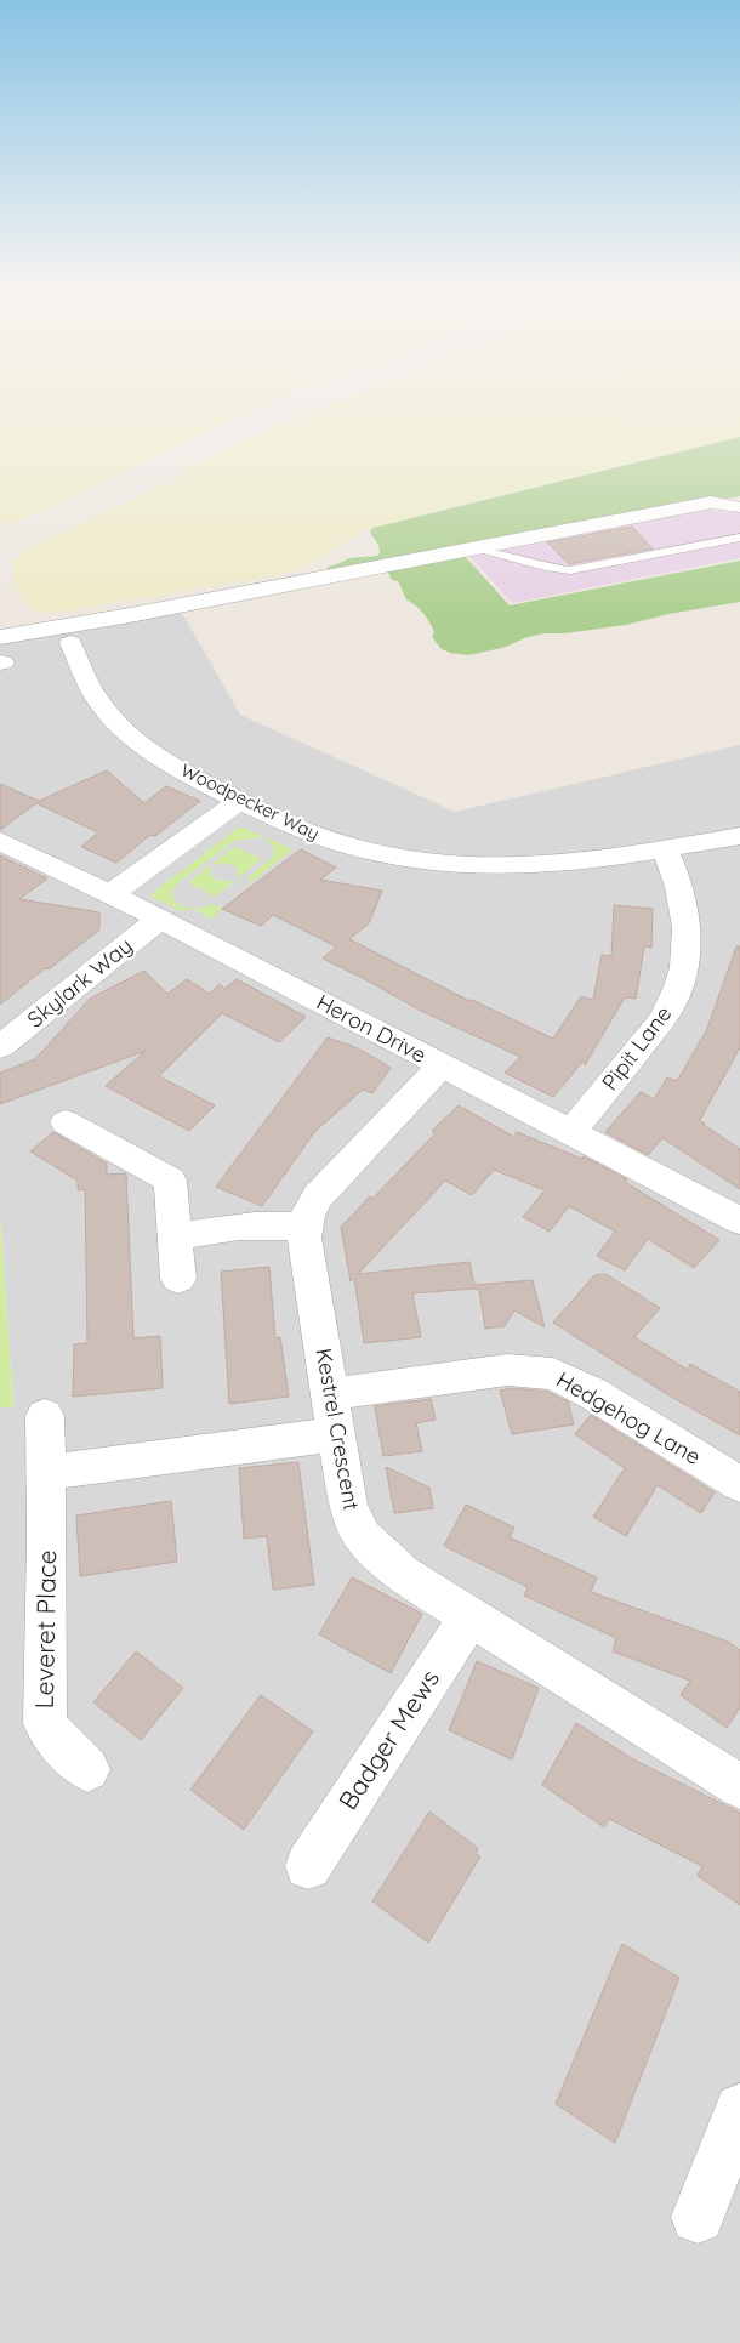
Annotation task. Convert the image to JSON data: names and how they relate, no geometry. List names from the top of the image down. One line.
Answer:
{"streets":{"street":["Woodpecker Way","Skylark Way","Heron Drive","Pipit Lane","Hedgehog Lane","Kestrel Crescent","Leveret Place","Badger Mews"]},"crossings":[["Woodpecker Way","Pipit Lane"],["Skylark Way","Heron Drive"],["Heron Drive","Pipit Lane"],["Heron Drive","Kestrel Crescent"],["Hedgehog Lane","Kestrel Crescent"],["Kestrel Crescent","Badger Mews"]]}
